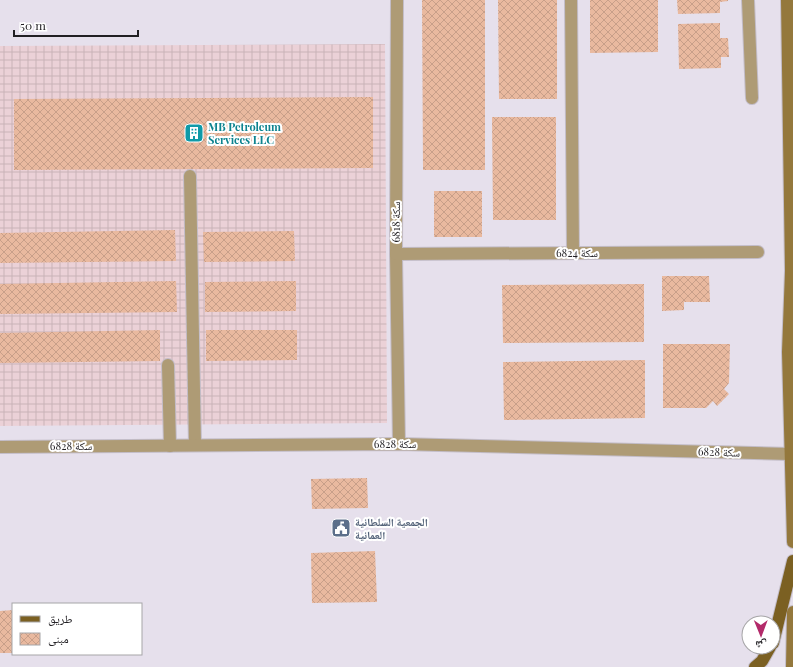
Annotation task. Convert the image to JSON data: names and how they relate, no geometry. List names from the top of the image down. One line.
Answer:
{"streets":{"street":["سكة 6818","سكة 6824","سكة 6828"]},"crossings":[["سكة 6818","سكة 6824"],["سكة 6818","سكة 6828"]],"places":{"building":["MB Petroleum Services LLC"],"public building":["الجمعية السلطانية العمانية"]},"legend":["طريق","مبنى"],"scale_bar":"50 m","north":"bottom"}
